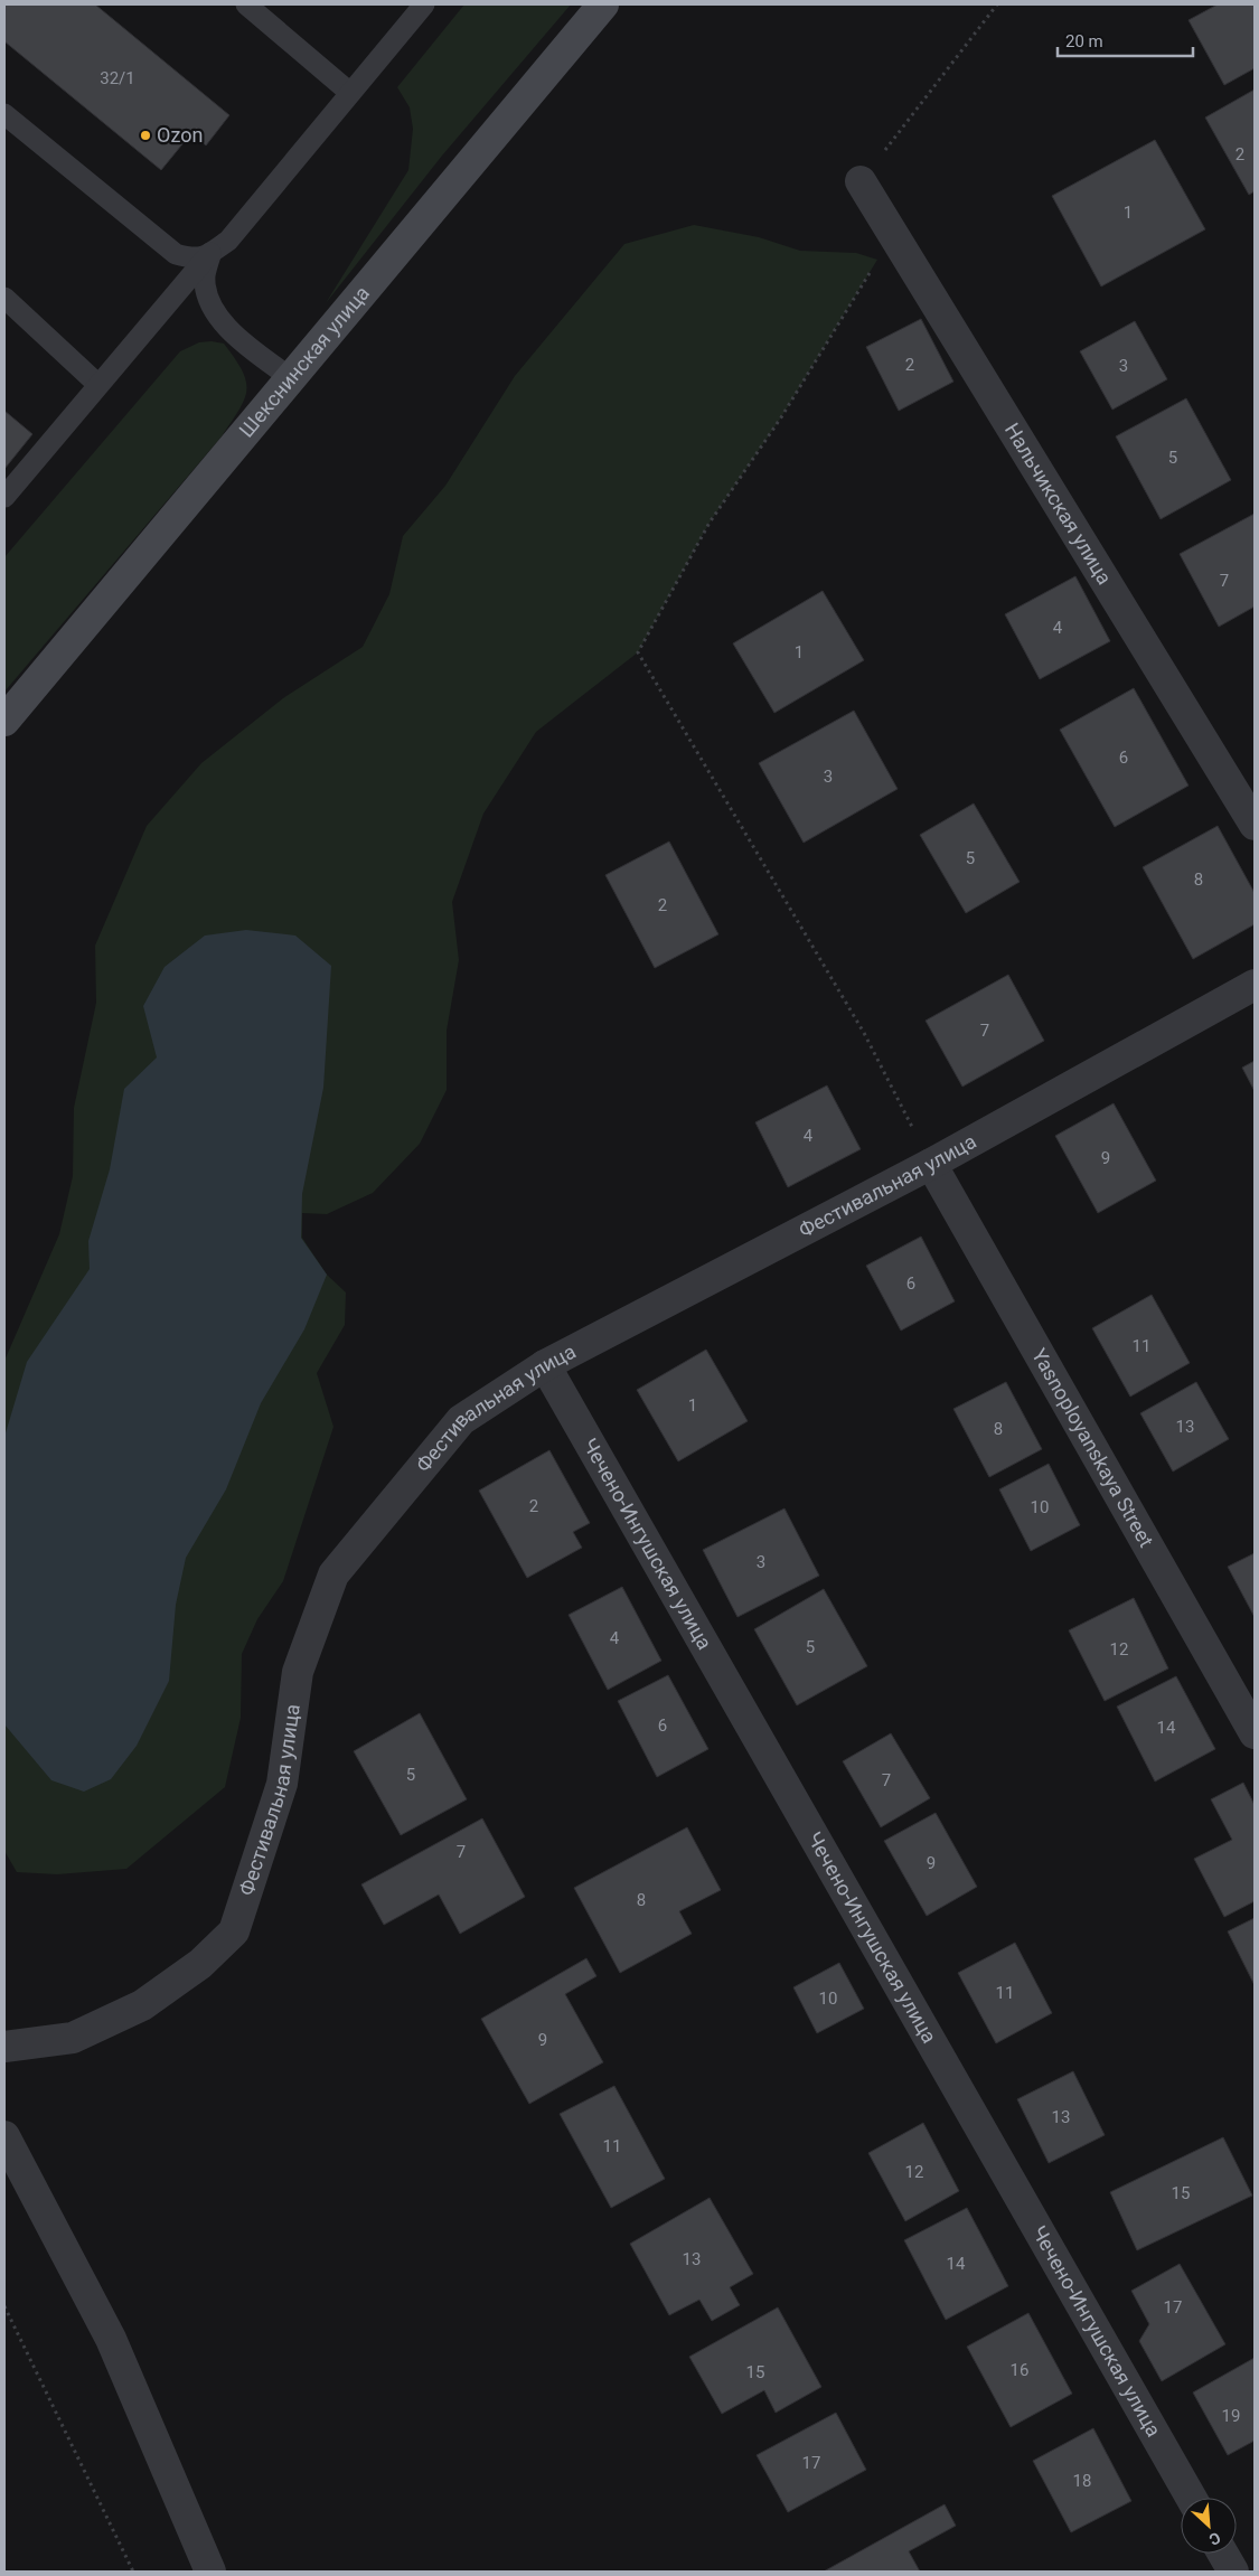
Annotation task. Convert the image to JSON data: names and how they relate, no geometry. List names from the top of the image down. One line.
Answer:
{"streets":{"street":["Шекснинская улица","Нальчикская улица","Фестивальная улица","Yasnoployanskaya Street","Чечено-Ингушская улица"]},"crossings":[["Фестивальная улица","Yasnoployanskaya Street"],["Фестивальная улица","Чечено-Ингушская улица"]],"places":["Ozon"],"house_numbers":["32/1","2","1","2","3","5","7","4","1","6","3","5","8","2","7","4","9","6","11","1","13","8","2","10","3","4","5","12","6","14","5","7","7","9","8","11","10","9","13","11","12","15","13","14","17","16","15","19","17","18"],"scale_bar":"20 m","north":"bottom right"}
